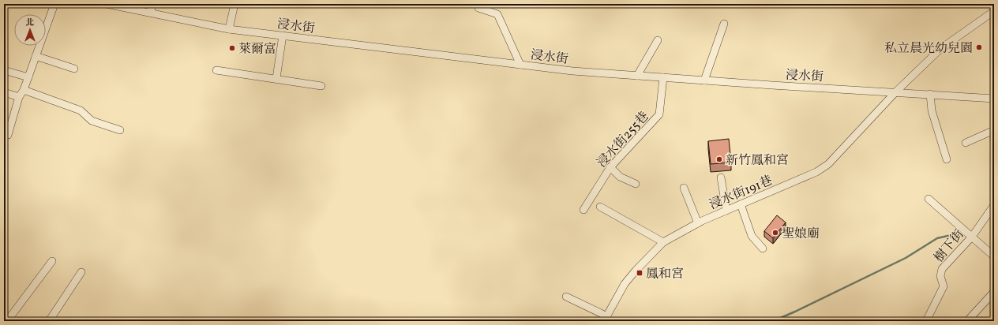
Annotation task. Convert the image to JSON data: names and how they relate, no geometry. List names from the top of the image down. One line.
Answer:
{"streets":{"street":["浸水街","浸水街255巷","浸水街191巷","樹下街"]},"crossings":[["浸水街","浸水街255巷"],["浸水街","浸水街191巷"]],"places":{"other":["私立晨光幼兒園","萊爾富","新竹鳳和宮","聖娘廟"],"transit":["鳳和宮"]},"north":"top"}
